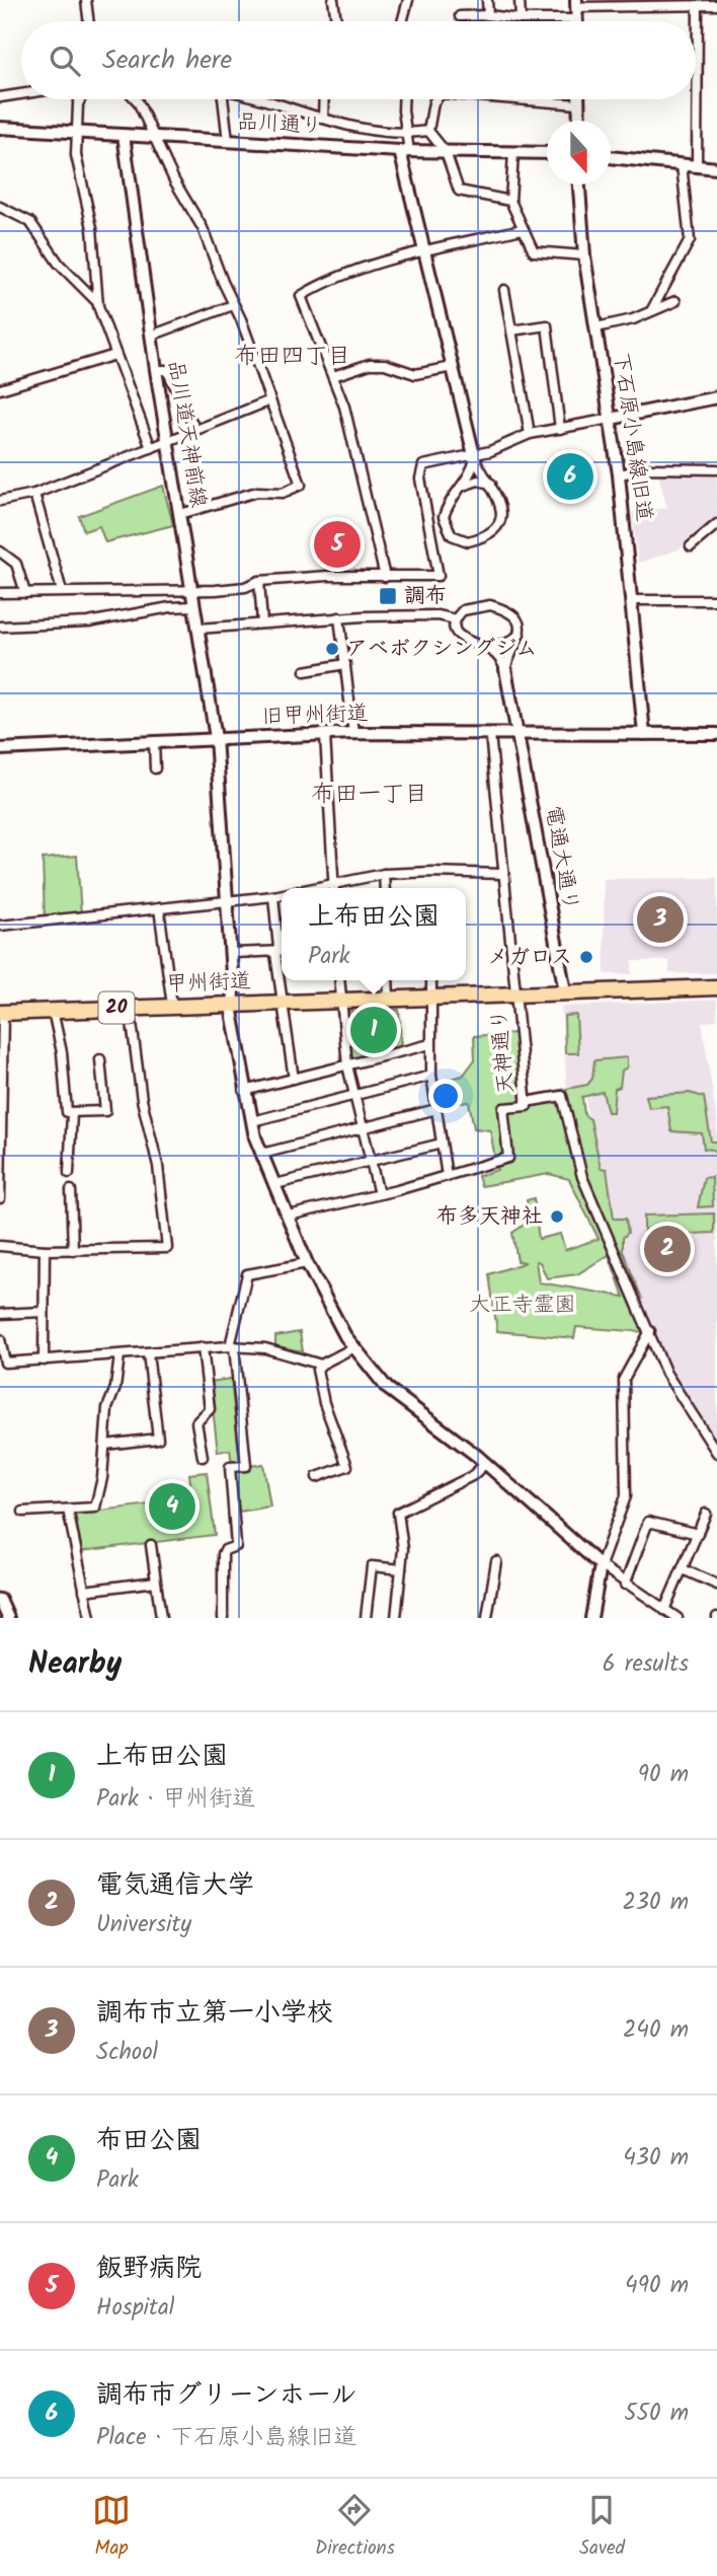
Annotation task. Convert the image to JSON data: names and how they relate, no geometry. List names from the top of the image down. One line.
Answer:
{"streets":{"highway":["甲州街道","20"],"street":["品川通り","品川道天神前線","下石原小島線旧道","旧甲州街道","電通大通り","天神通り"]},"crossings":[["品川通り","品川道天神前線"],["品川道天神前線","旧甲州街道"],["品川道天神前線","甲州街道"],["下石原小島線旧道","旧甲州街道"],["旧甲州街道","電通大通り"],["旧甲州街道","天神通り"],["電通大通り","甲州街道"],["甲州街道","天神通り"]],"districts":["布田四丁目","布田一丁目"],"parks":["大正寺霊園"],"places":{"transit":["調布"],"other":["アベボクシングジム","メガロス","布多天神社"]},"north":"bottom","page":{"search":"Search here","pins":["6","5","3","1","2","4"],"popup":["上布田公園","Park"],"heading":["Nearby","6 results"],"list":[{"mark":"1","name":"上布田公園","note":"Park · 甲州街道","value":"90 m"},{"mark":"2","name":"電気通信大学","note":"University","value":"230 m"},{"mark":"3","name":"調布市立第一小学校","note":"School","value":"240 m"},{"mark":"4","name":"布田公園","note":"Park","value":"430 m"},{"mark":"5","name":"飯野病院","note":"Hospital","value":"490 m"},{"mark":"6","name":"調布市グリーンホール","note":"Place · 下石原小島線旧道","value":"550 m"}],"nav":["Map","Directions","Saved"]}}
